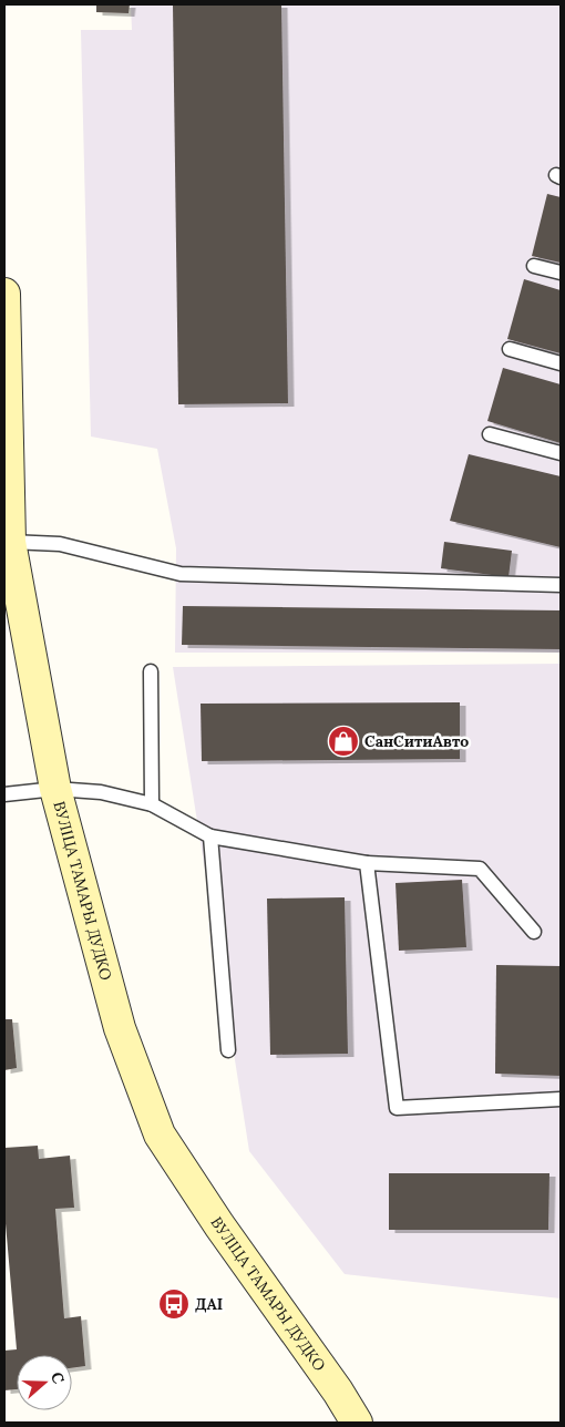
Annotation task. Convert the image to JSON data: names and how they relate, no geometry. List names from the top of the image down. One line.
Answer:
{"streets":{"street":["ВУЛІЦА ТАМАРЫ ДУДКО"]},"places":{"shop":["СанСитиАвто"],"bus stop":["ДАІ"]},"north":"right"}
